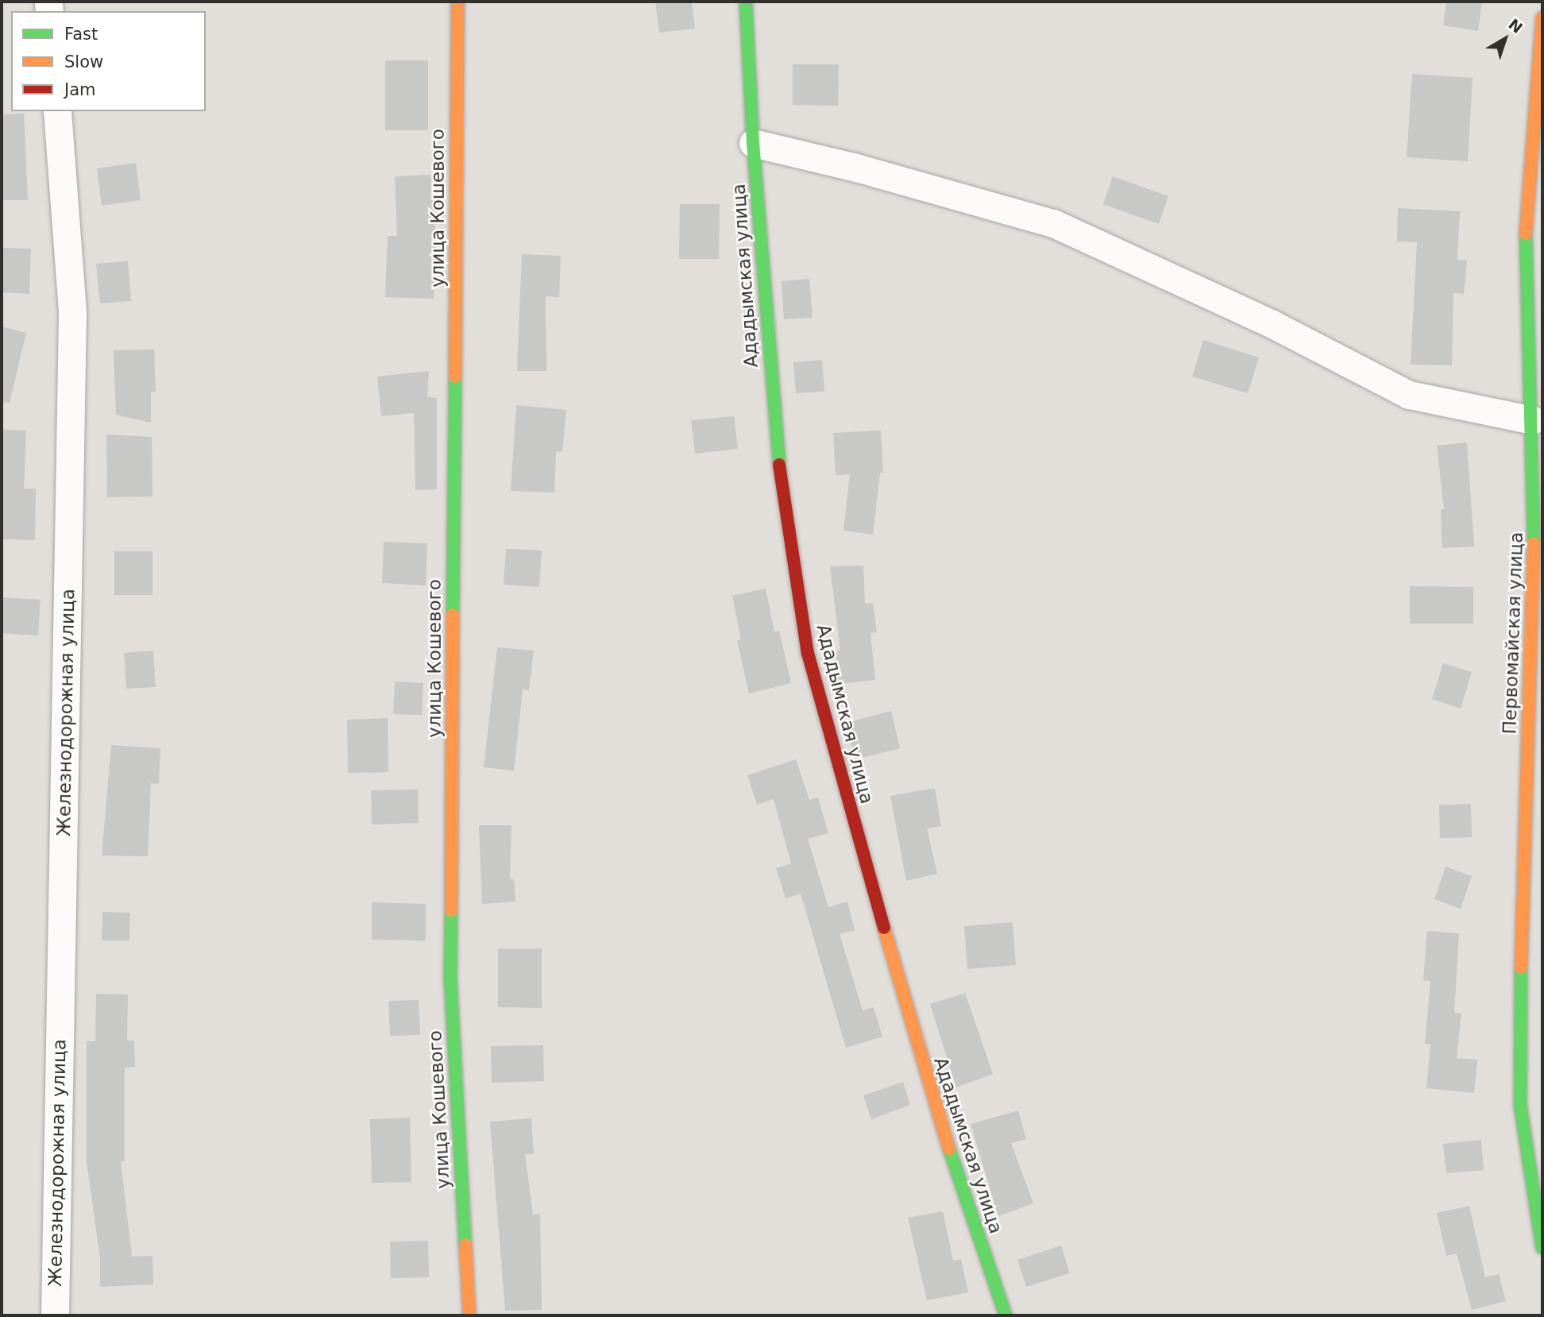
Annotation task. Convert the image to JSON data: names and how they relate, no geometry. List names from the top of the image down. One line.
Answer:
{"streets":{"street":["улица Кошевого","Ададымская улица","Первомайская улица","Железнодорожная улица"]},"legend":["Fast","Slow","Jam"],"north":"top right"}
